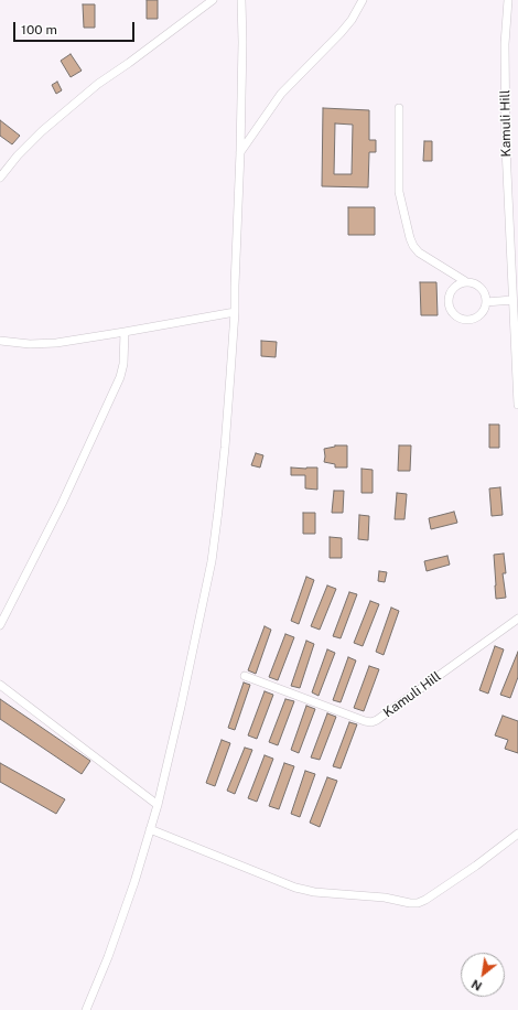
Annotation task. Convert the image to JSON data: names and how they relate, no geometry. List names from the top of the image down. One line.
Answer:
{"streets":{"street":["Kamuli Hill"]},"scale_bar":"100 m","north":"bottom left"}
